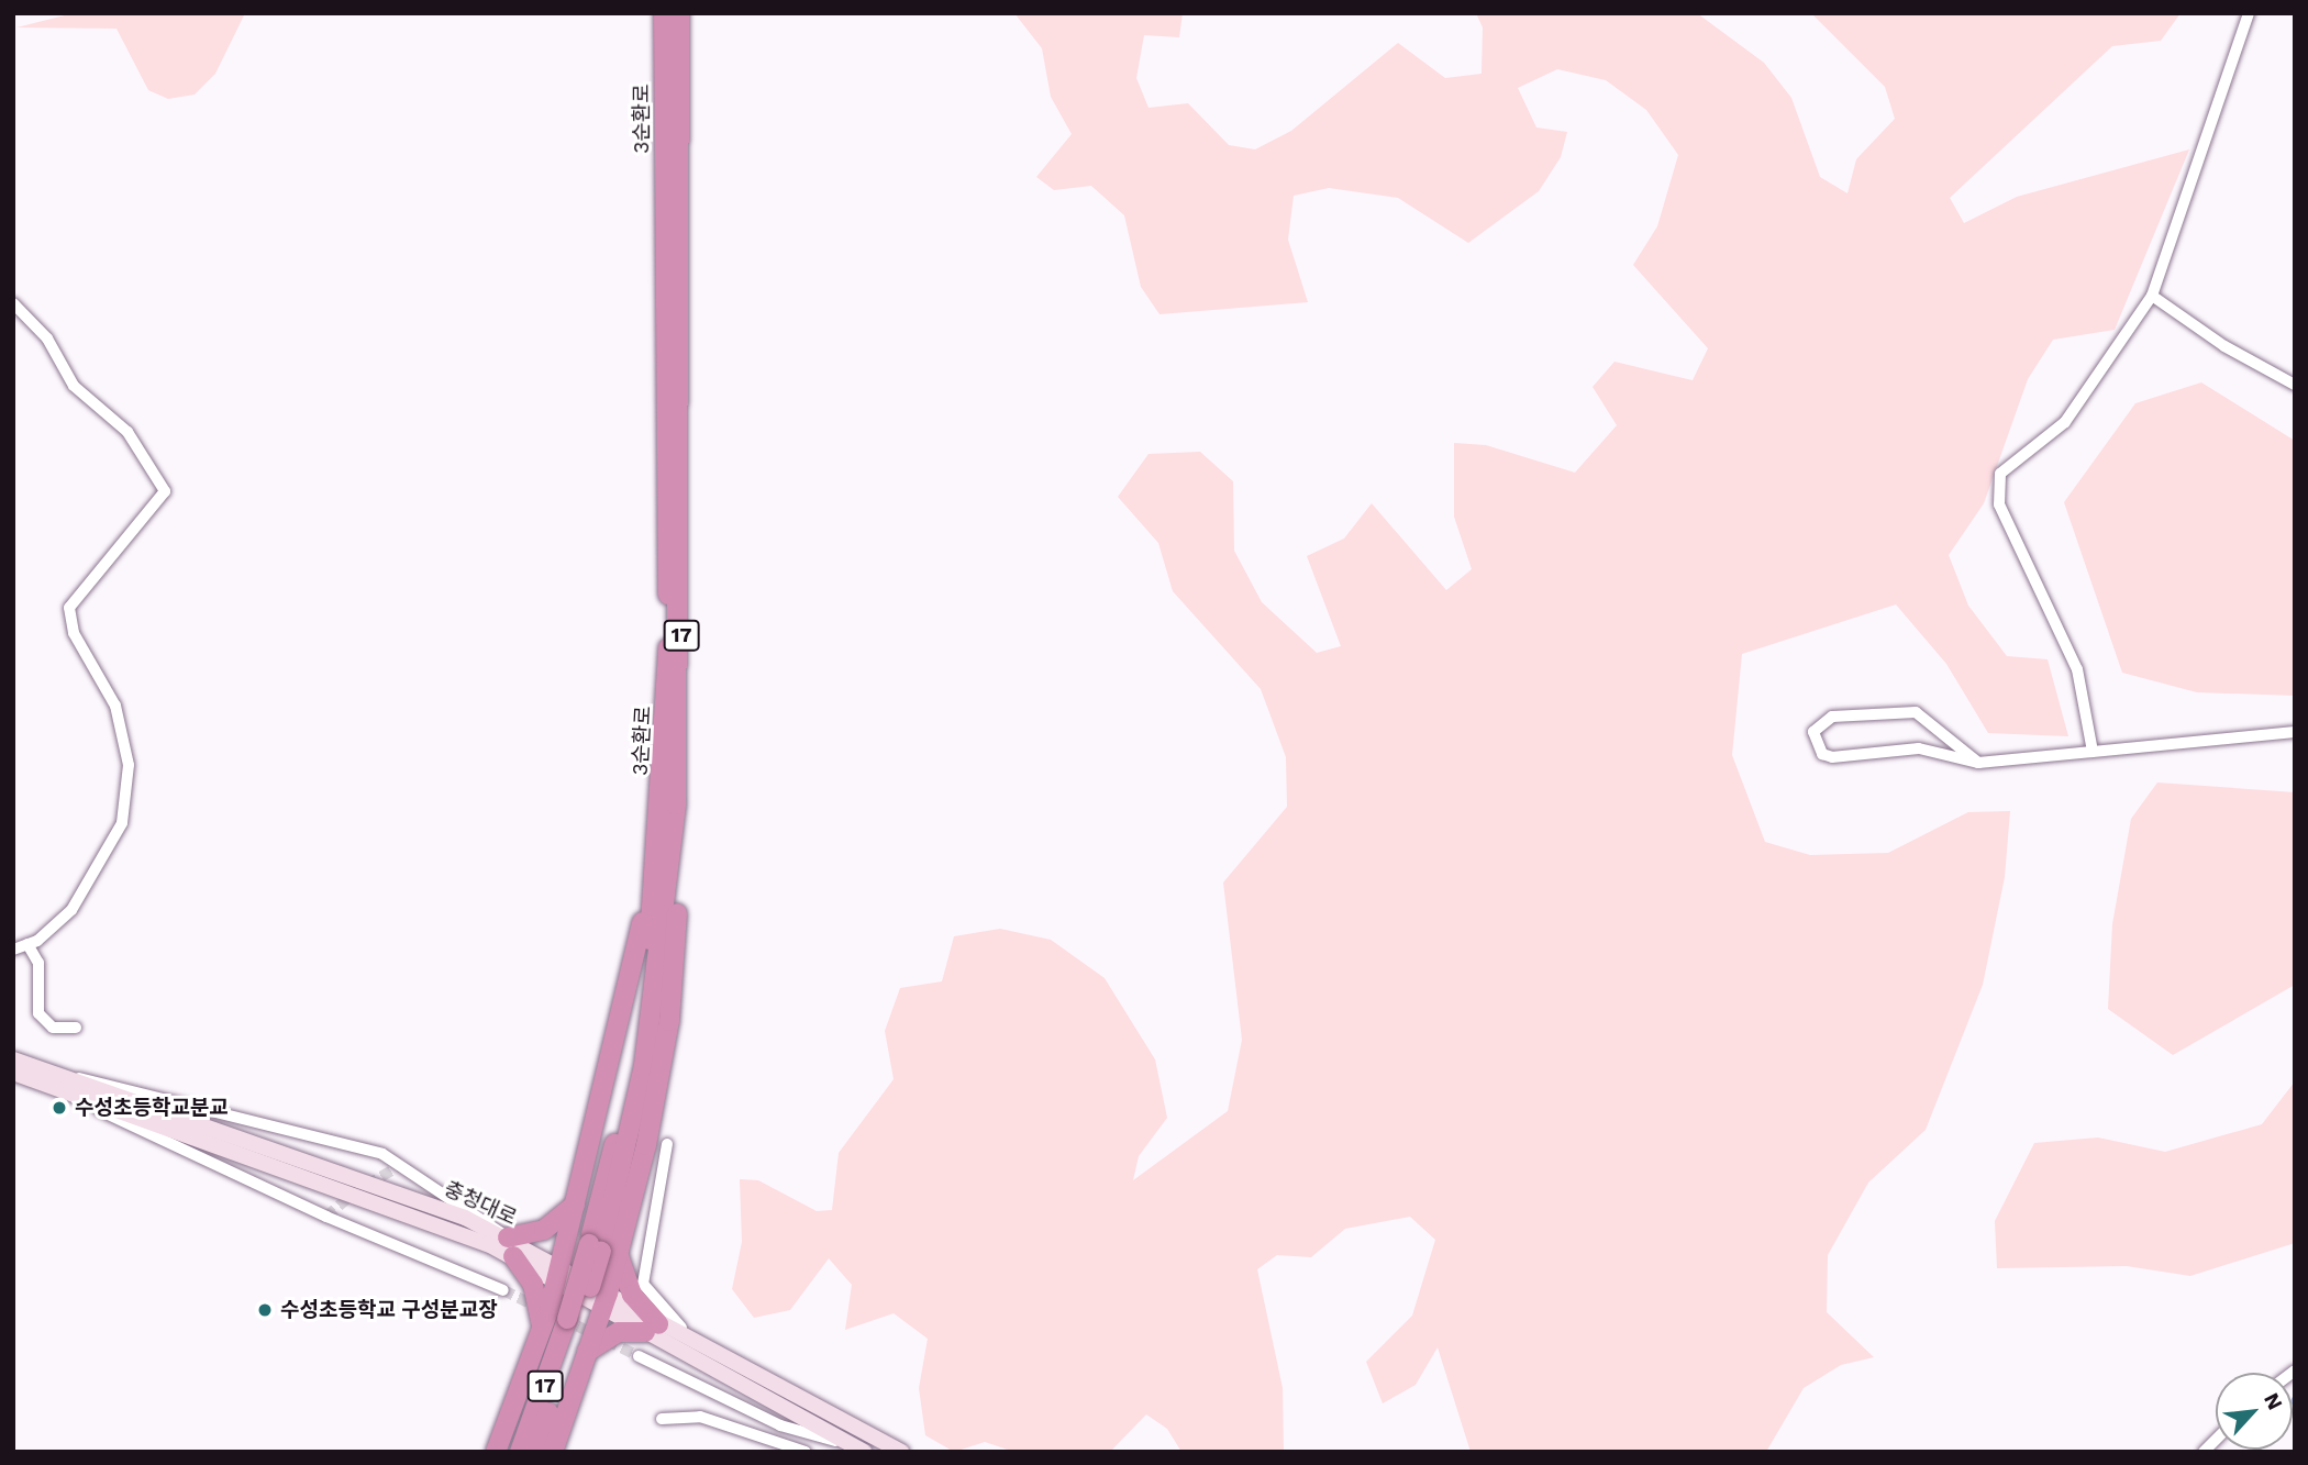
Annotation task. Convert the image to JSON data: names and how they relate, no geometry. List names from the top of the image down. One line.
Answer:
{"streets":{"highway":["3순환로","17"],"main road":["충청대로"]},"places":["수성초등학교분교","수성초등학교 구성분교장"],"north":"top right"}
